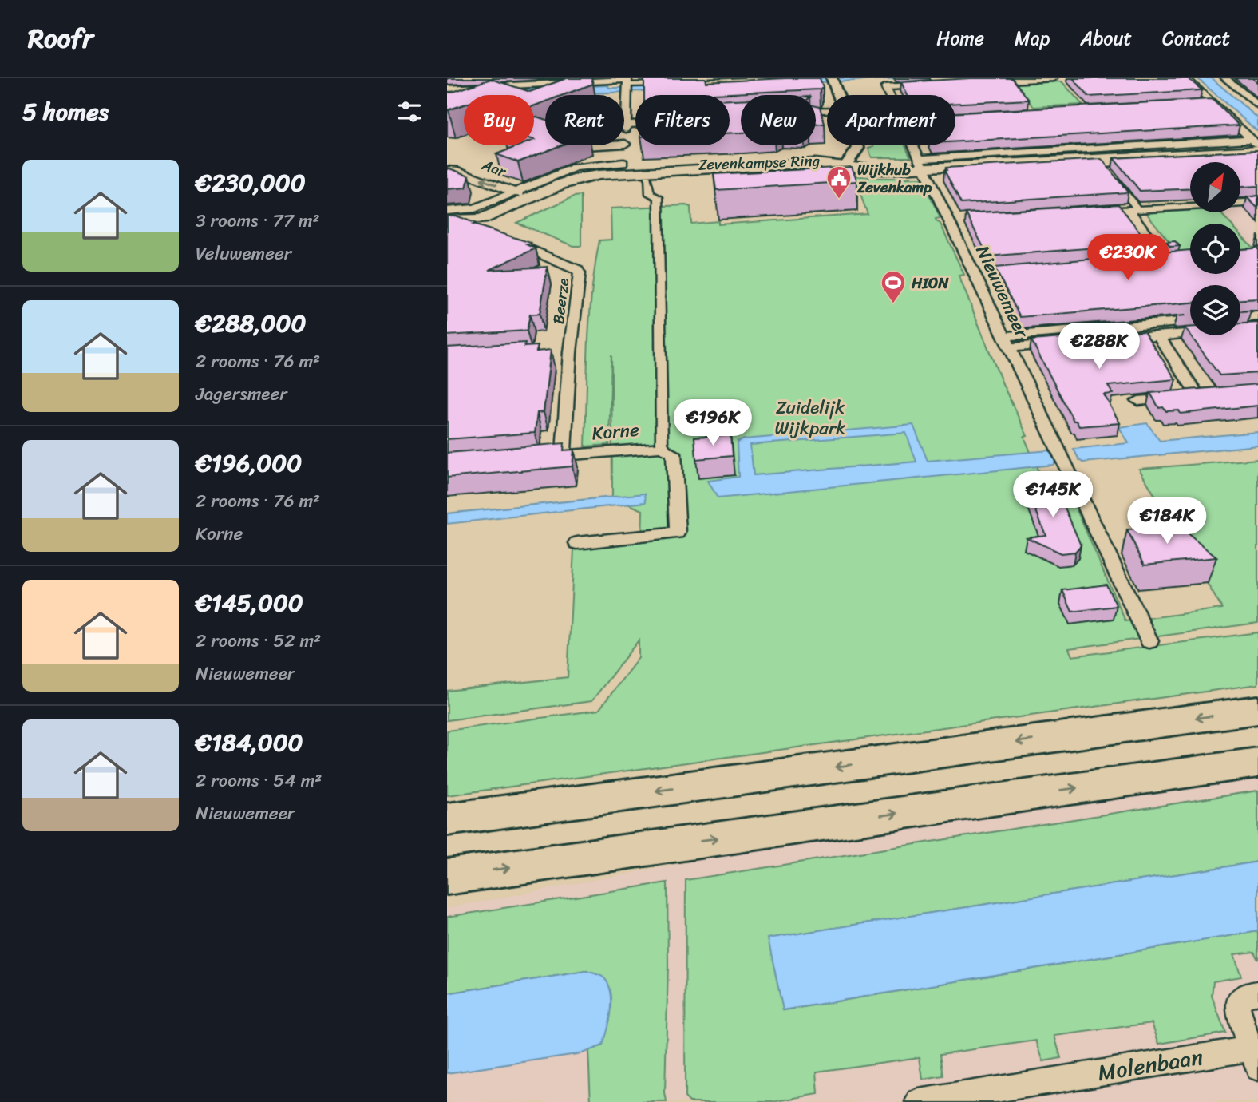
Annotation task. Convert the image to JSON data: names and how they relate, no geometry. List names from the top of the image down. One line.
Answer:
{"streets":{"main road":["Zevenkampse Ring"],"street":["Aar","Nieuwemeer","Beerze","Korne","Molenbaan"]},"crossings":[["Zevenkampse Ring","Aar"],["Zevenkampse Ring","Nieuwemeer"],["Beerze","Korne"]],"parks":["Zuidelijk Wijkpark"],"places":{"public building":["Wijkhub Zevenkamp"],"sports":["HION"]},"north":"top right","page":{"header":"Roofr","nav":["Home","Map","About","Contact"],"heading":"5 homes","chip":["Buy","Rent","Filters","New","Apartment"],"list":[{"name":"€230,000","note":"3 rooms · 77 m² · Veluwemeer"},{"name":"€288,000","note":"2 rooms · 76 m² · Jagersmeer"},{"name":"€196,000","note":"2 rooms · 76 m² · Korne"},{"name":"€145,000","note":"2 rooms · 52 m² · Nieuwemeer"},{"name":"€184,000","note":"2 rooms · 54 m² · Nieuwemeer"}],"price":["€230K","€288K","€196K","€145K","€184K"]}}
